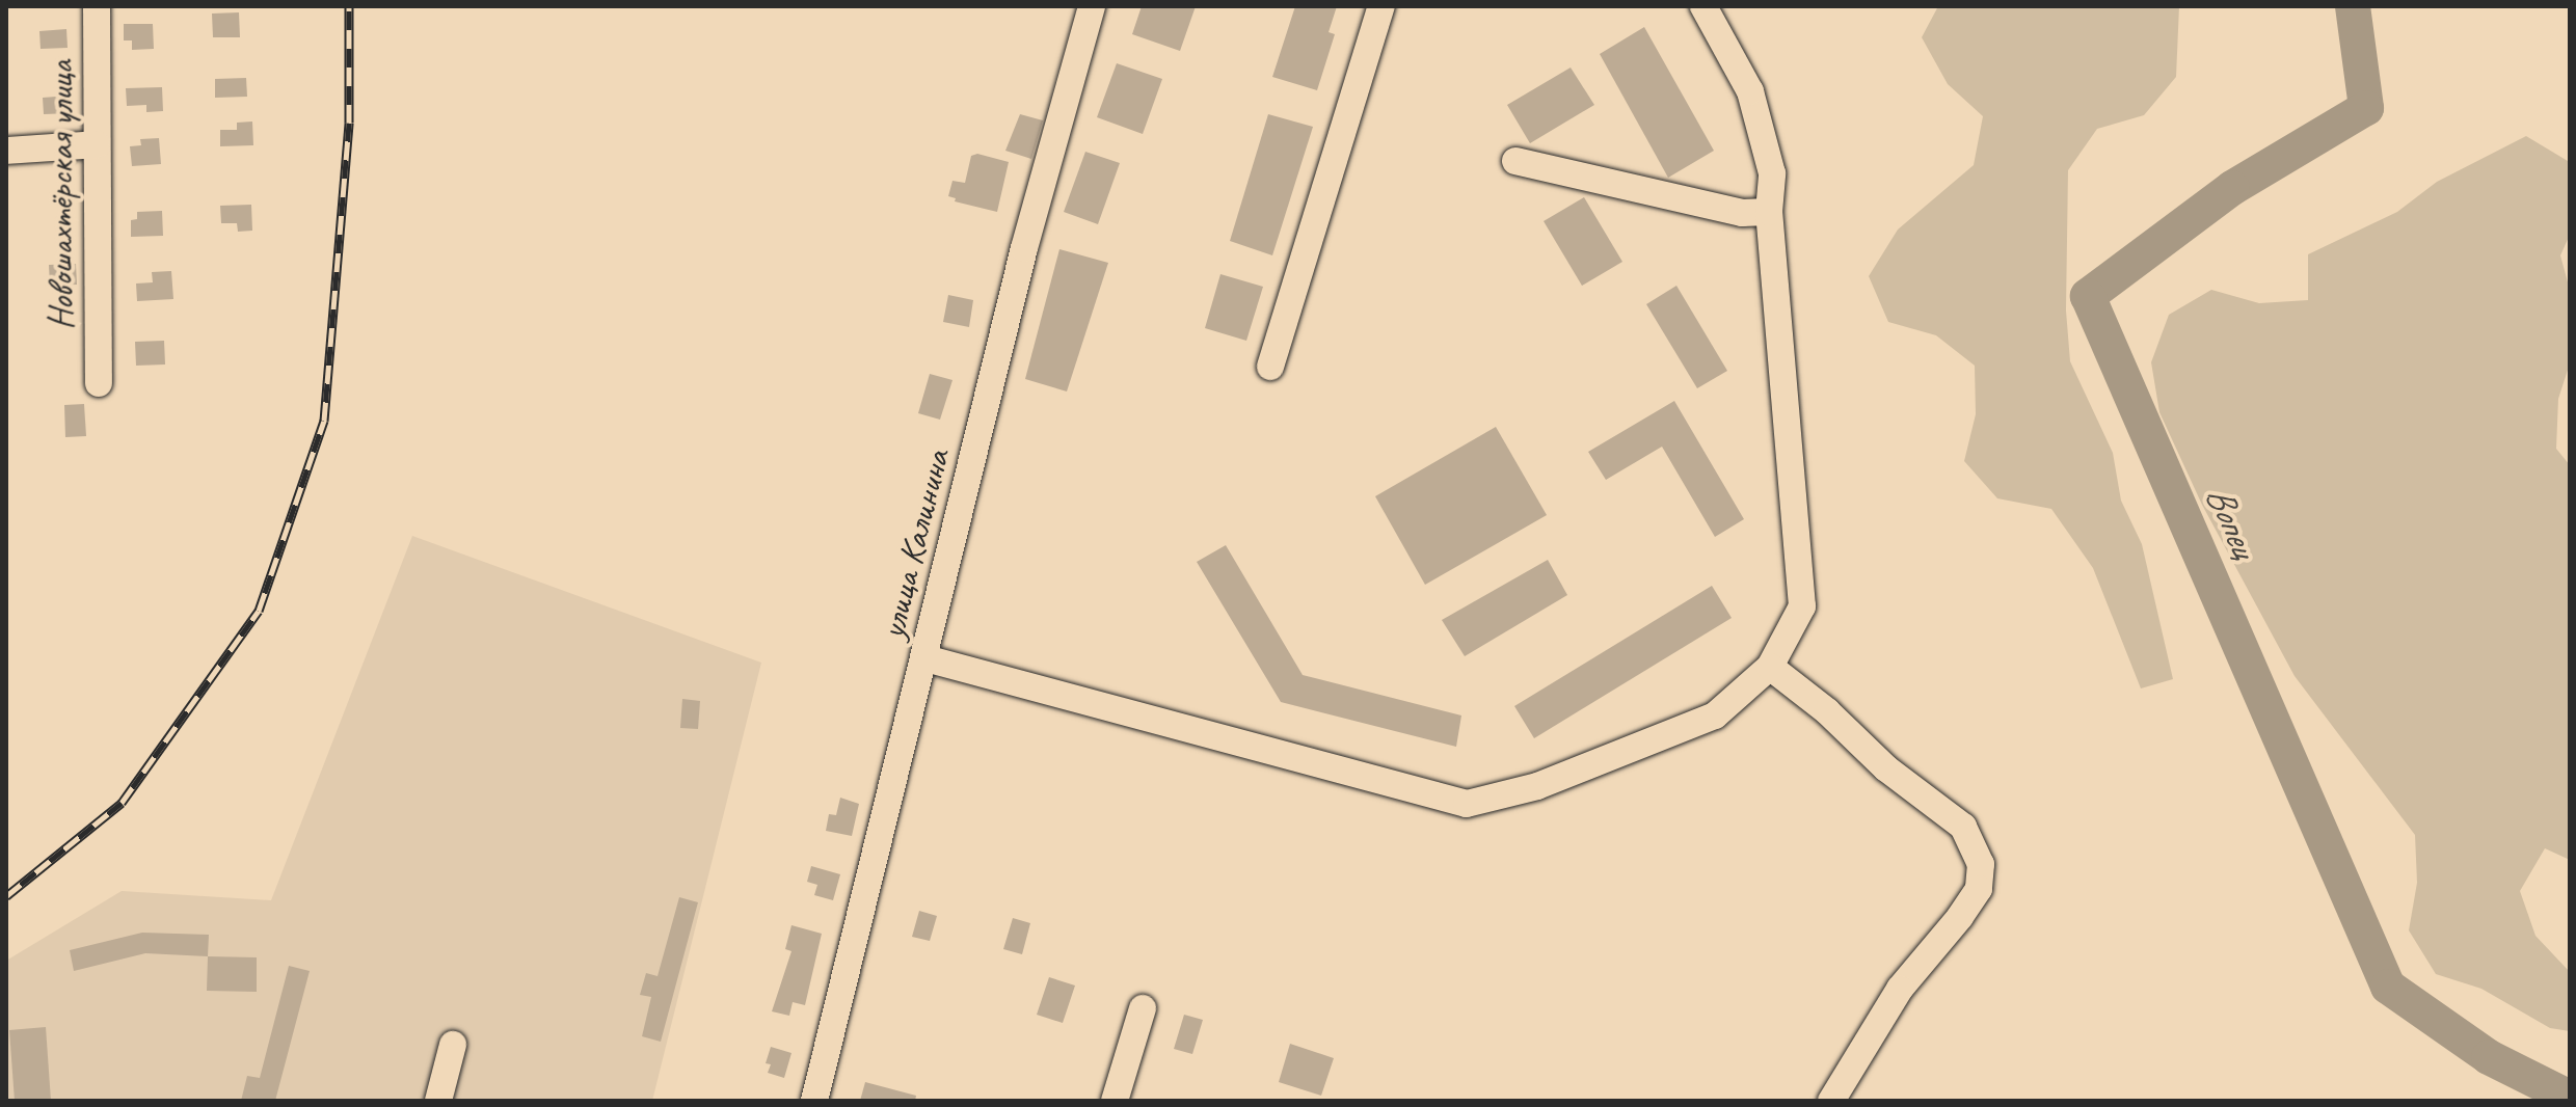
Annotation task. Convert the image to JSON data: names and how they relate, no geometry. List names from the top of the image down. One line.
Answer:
{"streets":{"street":["Новошахтёрская улица","улица Калинина"]},"water":["Вопец"]}
